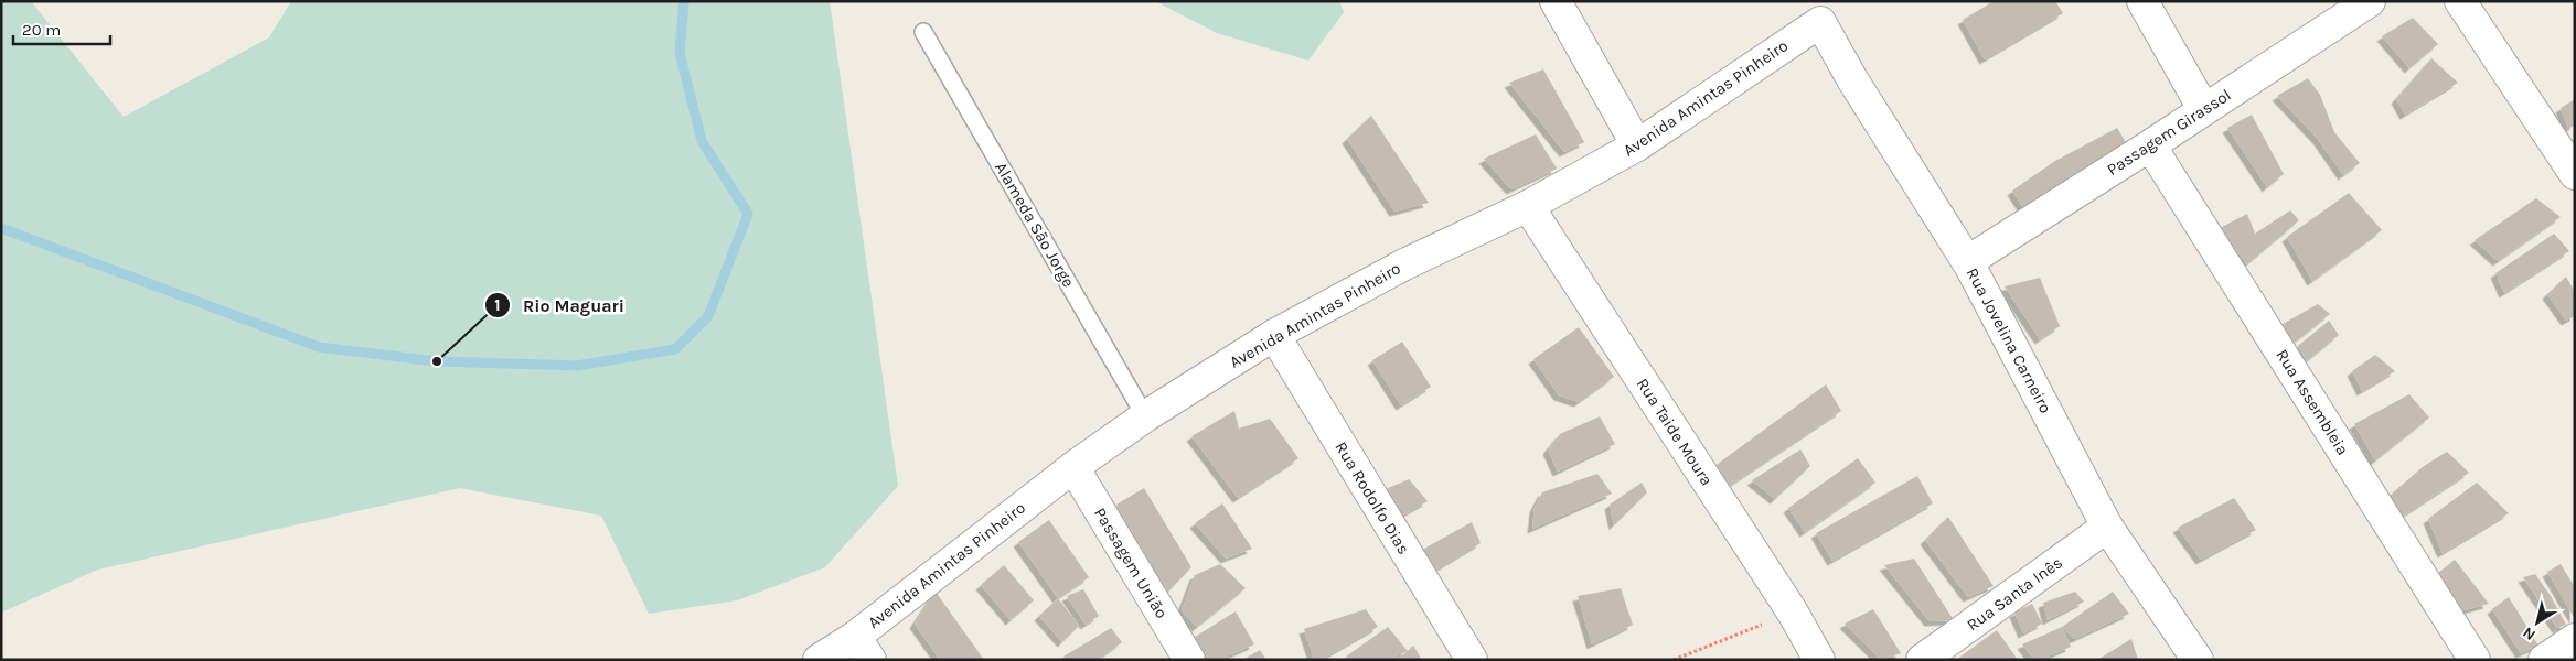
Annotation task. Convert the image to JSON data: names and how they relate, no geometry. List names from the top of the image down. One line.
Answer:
{"streets":{"street":["Avenida Amintas Pinheiro","Passagem Girassol","Rua Jovelina Carneiro","Rua Assembleia","Rua Taide Moura","Rua Rodolfo Dias","Passagem União","Rua Santa Inês"],"lane":["Alameda São Jorge"]},"crossings":[["Avenida Amintas Pinheiro","Alameda São Jorge"],["Avenida Amintas Pinheiro","Rua Jovelina Carneiro"],["Avenida Amintas Pinheiro","Rua Taide Moura"],["Avenida Amintas Pinheiro","Rua Rodolfo Dias"],["Avenida Amintas Pinheiro","Passagem União"],["Passagem Girassol","Rua Jovelina Carneiro"],["Passagem Girassol","Rua Assembleia"],["Rua Jovelina Carneiro","Rua Santa Inês"]],"places":["Rio Maguari"],"scale_bar":"20 m","north":"bottom left"}
